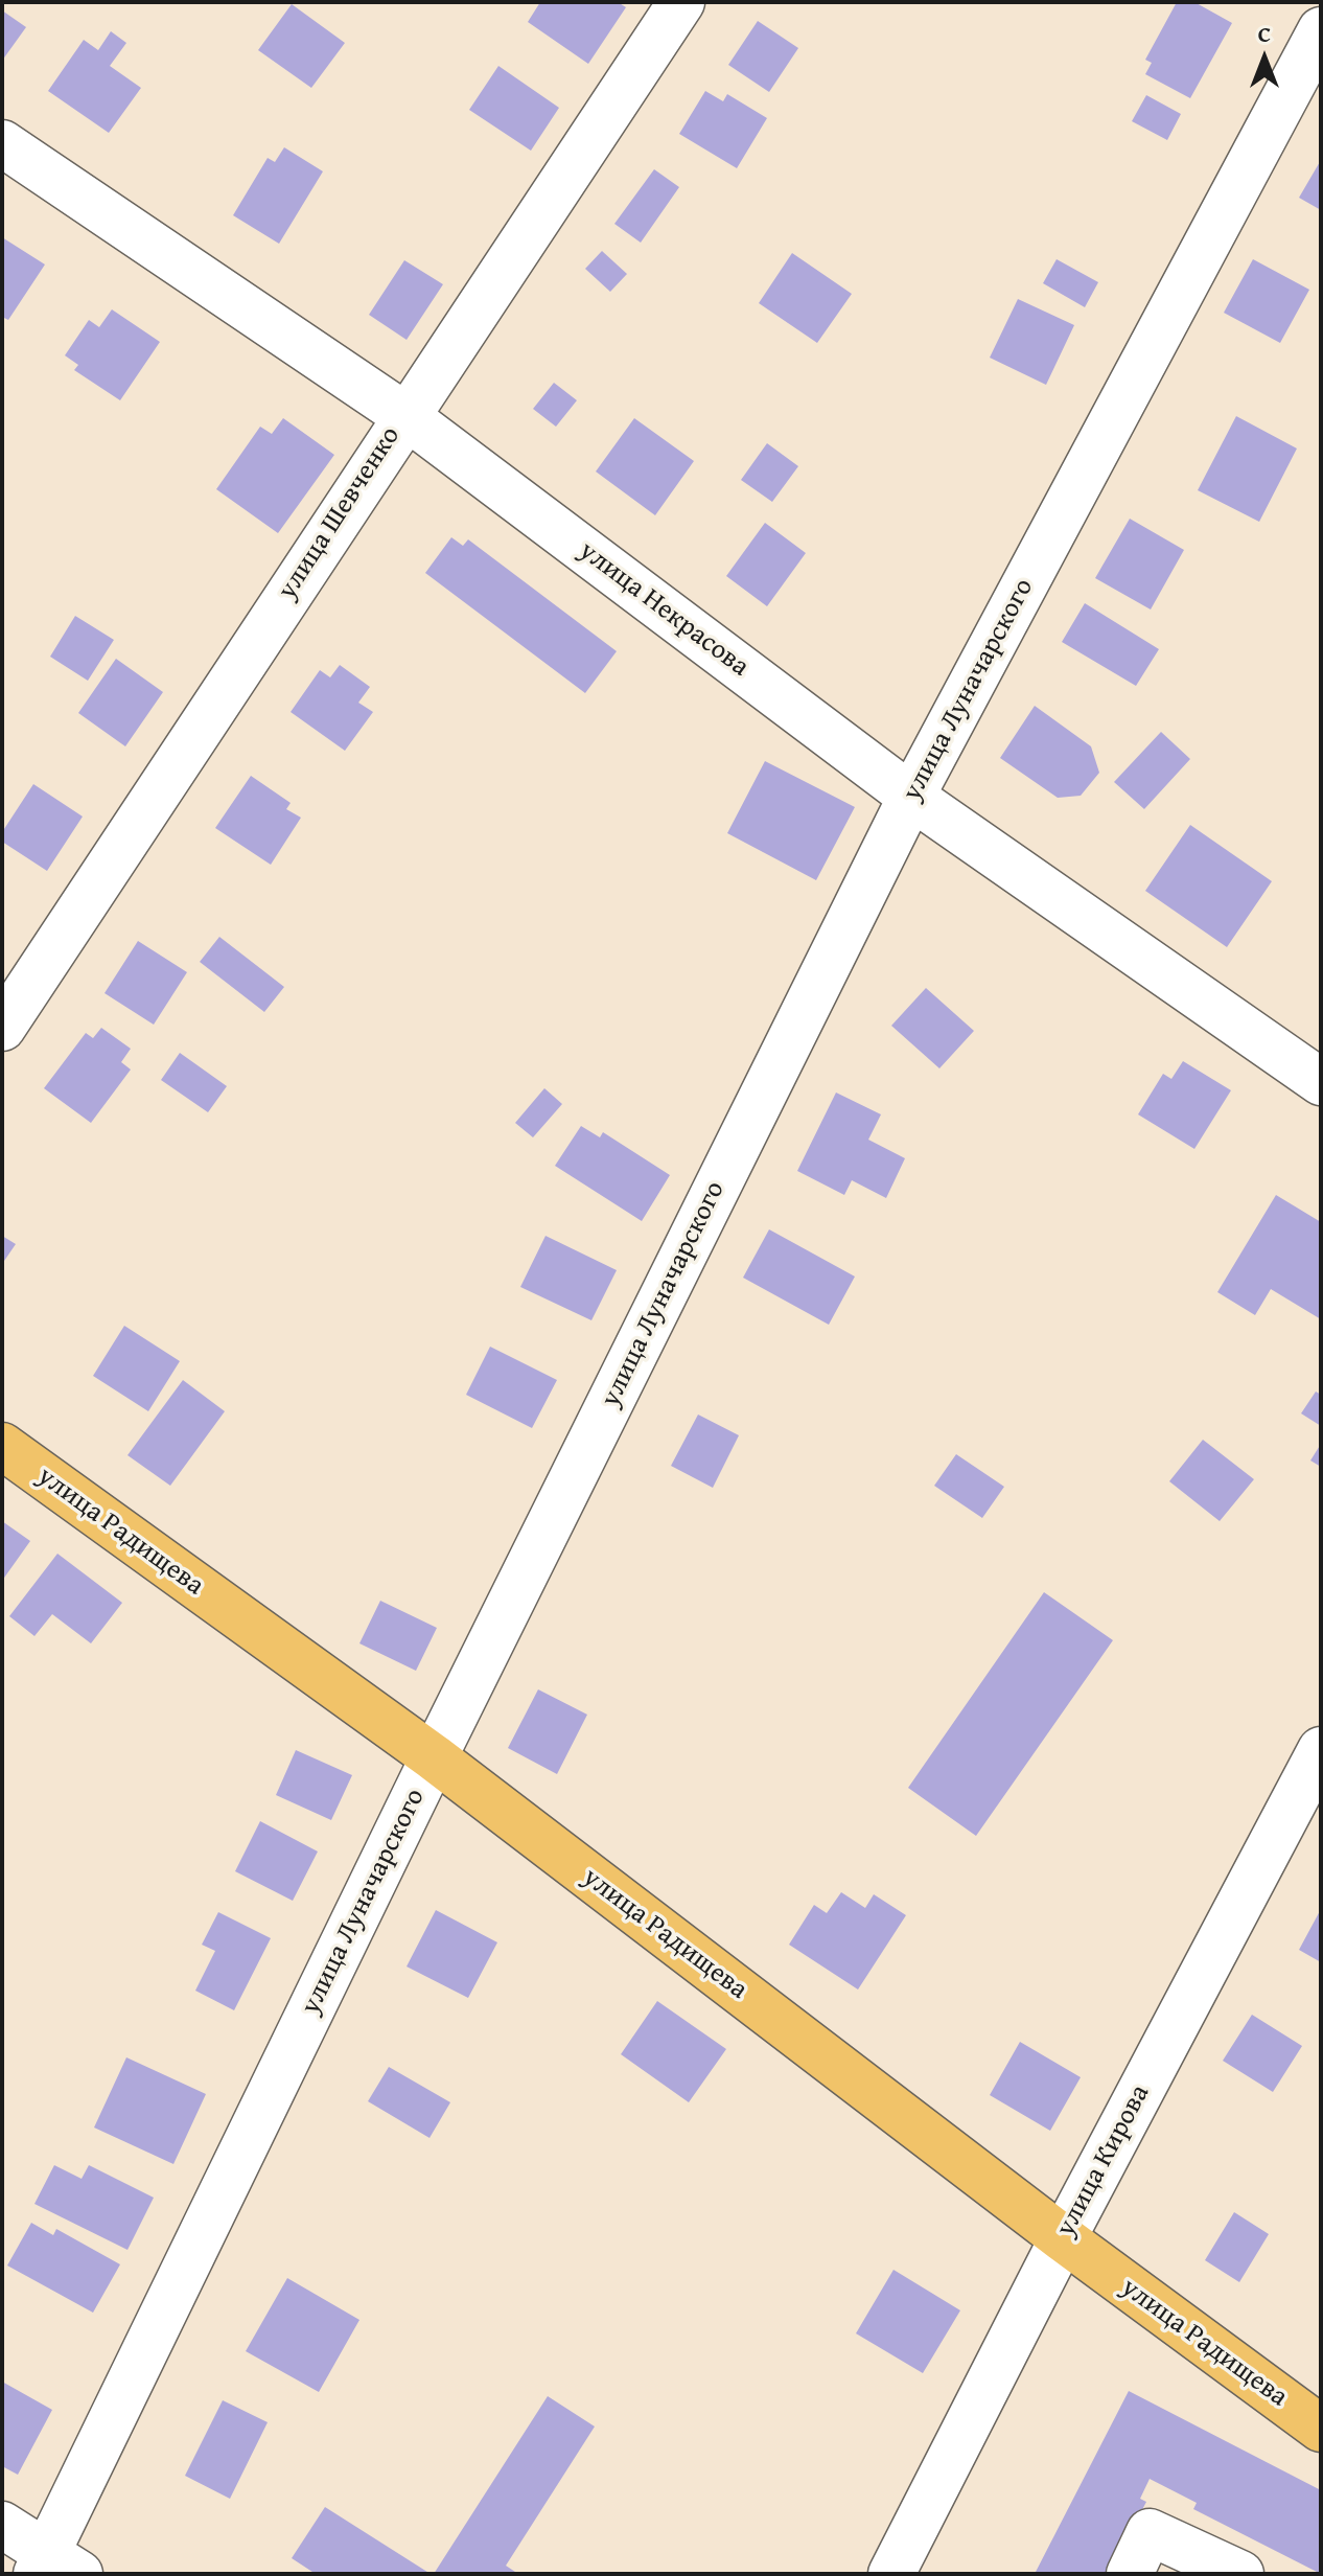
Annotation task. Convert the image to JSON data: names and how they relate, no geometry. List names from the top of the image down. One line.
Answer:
{"streets":{"main road":["улица Радищева"],"street":["улица Шевченко","улица Некрасова","улица Луначарского","улица Кирова"]},"crossings":[["улица Шевченко","улица Некрасова"],["улица Некрасова","улица Луначарского"],["улица Луначарского","улица Радищева"],["улица Радищева","улица Кирова"]],"north":"top"}
